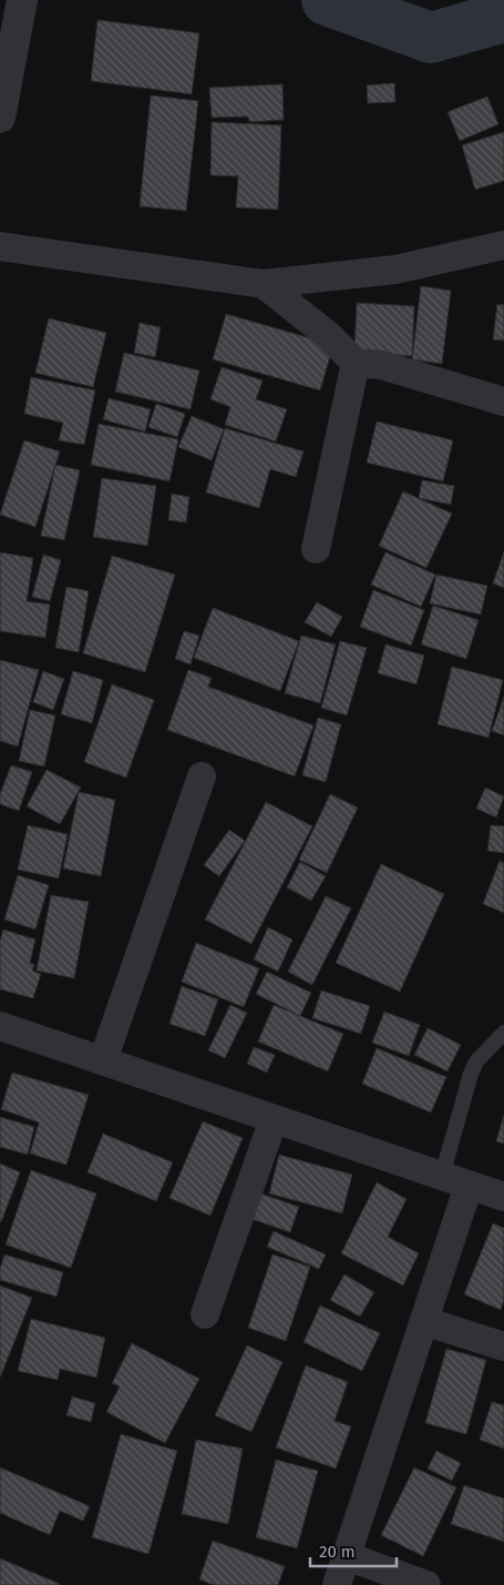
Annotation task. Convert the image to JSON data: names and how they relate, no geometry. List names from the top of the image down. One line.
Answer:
{"scale_bar":"20 m"}
